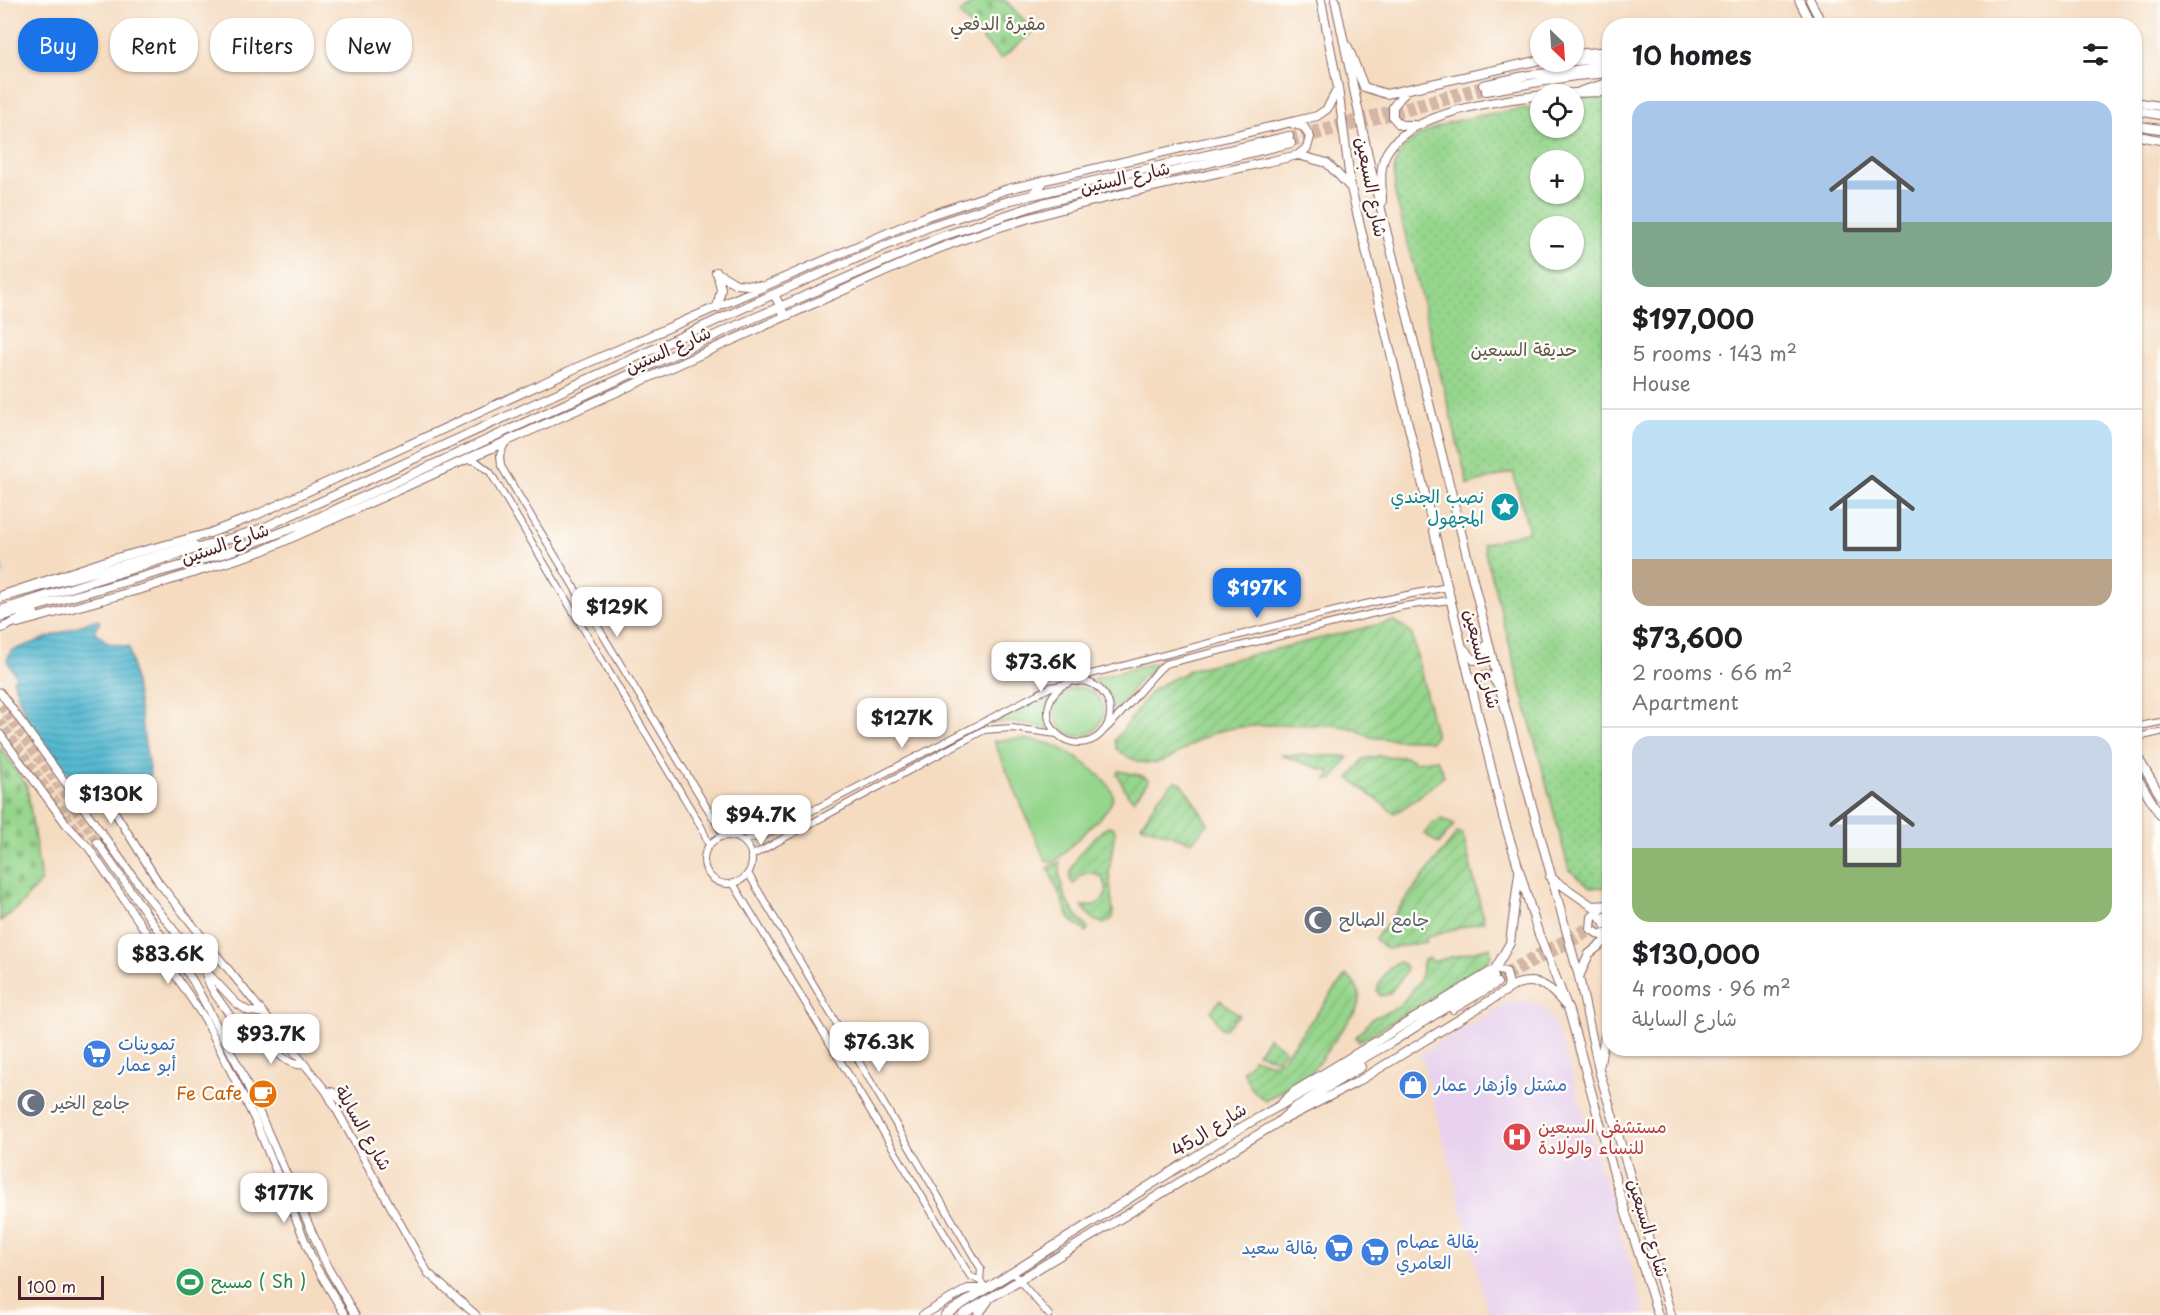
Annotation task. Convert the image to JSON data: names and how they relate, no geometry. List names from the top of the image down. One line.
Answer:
{"streets":{"main road":["شارع الستين","شارع السبعين","شارع السايلة","شارع ال45"]},"crossings":[["شارع الستين","شارع السبعين"]],"parks":["مقبرة الدفعي","حديقة السبعين"],"places":{"place":["نصب الجندي المجهول"],"mosque":["جامع الصالح","جامع الخير"],"supermarket":["تموينات أبو عمار","بقالة سعيد","بقالة عصام العامري"],"shop":["مشتل وأزهار عمار"],"cafe":["Fe Cafe"],"hospital":["مستشفى السبعين للنساء والولادة"],"sports":["مسبح ( Sh )"]},"scale_bar":"100 m","north":"bottom right","page":{"map_buttons":["+","−"],"chip":["Buy","Rent","Filters","New"],"heading":"10 homes","list":[{"name":"$197,000","note":"5 rooms · 143 m² · House"},{"name":"$73,600","note":"2 rooms · 66 m² · Apartment"},{"name":"$130,000","note":"4 rooms · 96 m² · شارع السايلة"}],"price":["$197K","$129K","$73.6K","$127K","$130K","$94.7K","$83.6K","$93.7K","$76.3K","$177K"],"scale":"100 m"}}
